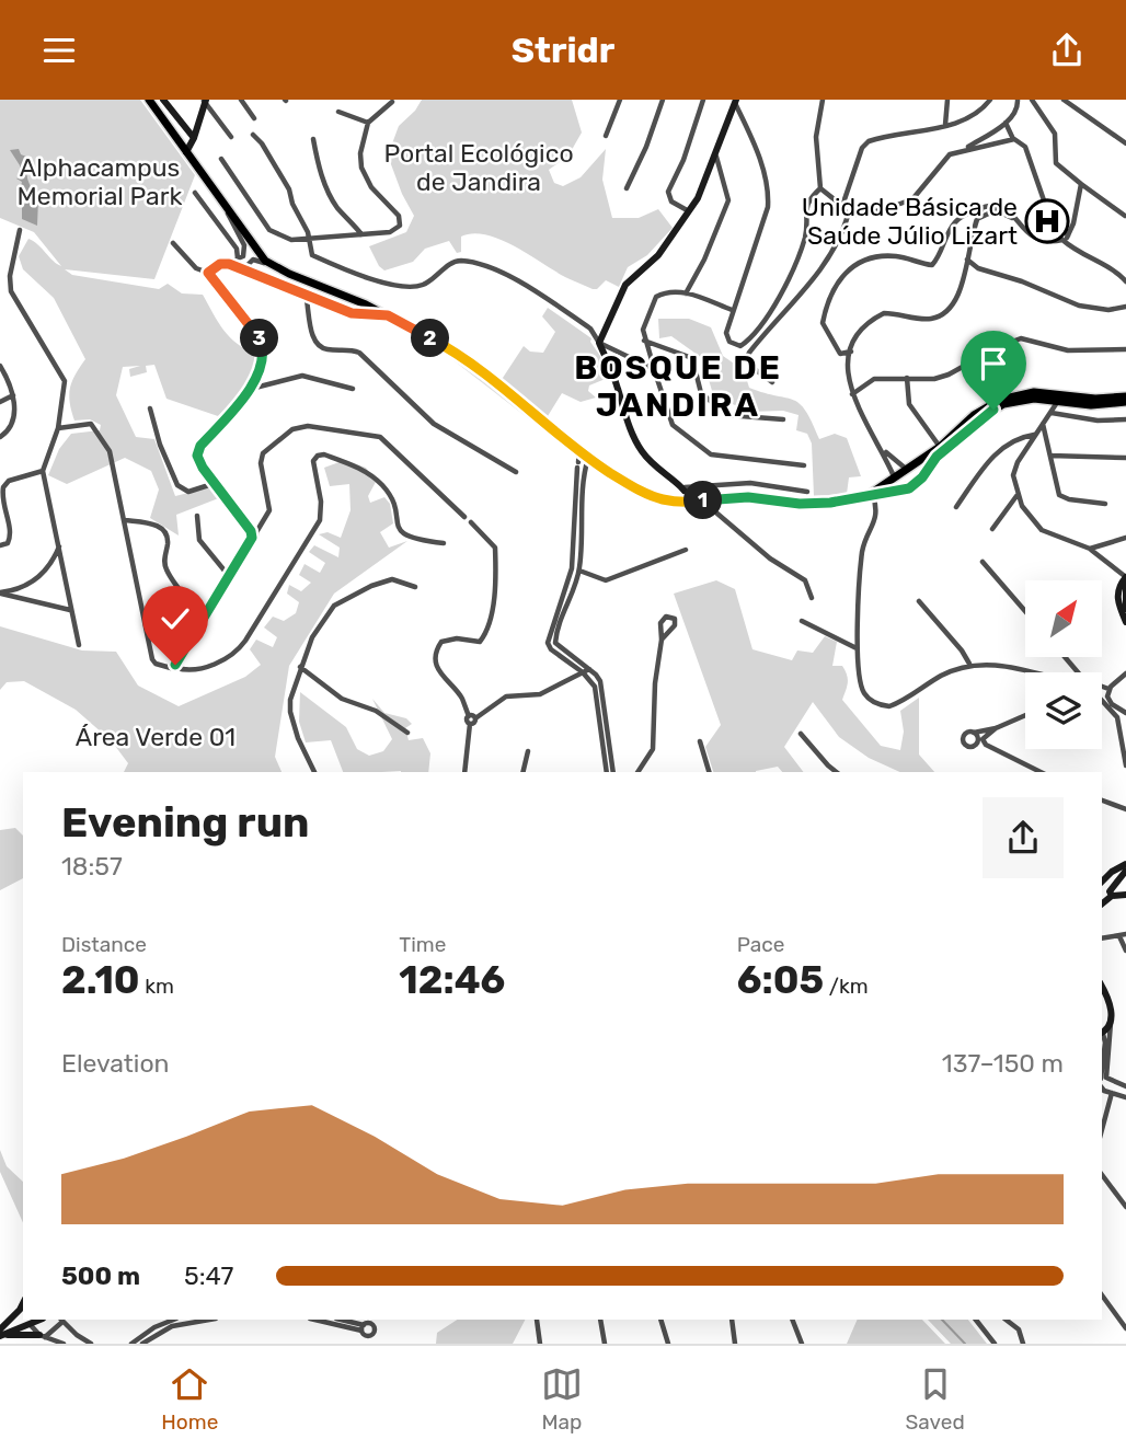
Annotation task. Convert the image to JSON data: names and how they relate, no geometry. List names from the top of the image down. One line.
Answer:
{"districts":["BOSQUE DE JANDIRA"],"parks":["Portal Ecológico de Jandira","Alphacampus Memorial Park","Área Verde 01"],"places":{"hospital":["Unidade Básica de Saúde Júlio Lizart"]},"north":"top right","page":{"header":"Stridr","pins":["2","3","1"],"heading":["Evening run","18:57"],"stats":[["Distance","2.10 km"],["Time","12:46"],["Pace","6:05 /km"]],"chart":["Elevation","137–150 m"],"list":[{"name":"500 m","note":"5:47"}],"tabs":["Home","Map","Saved"]}}
